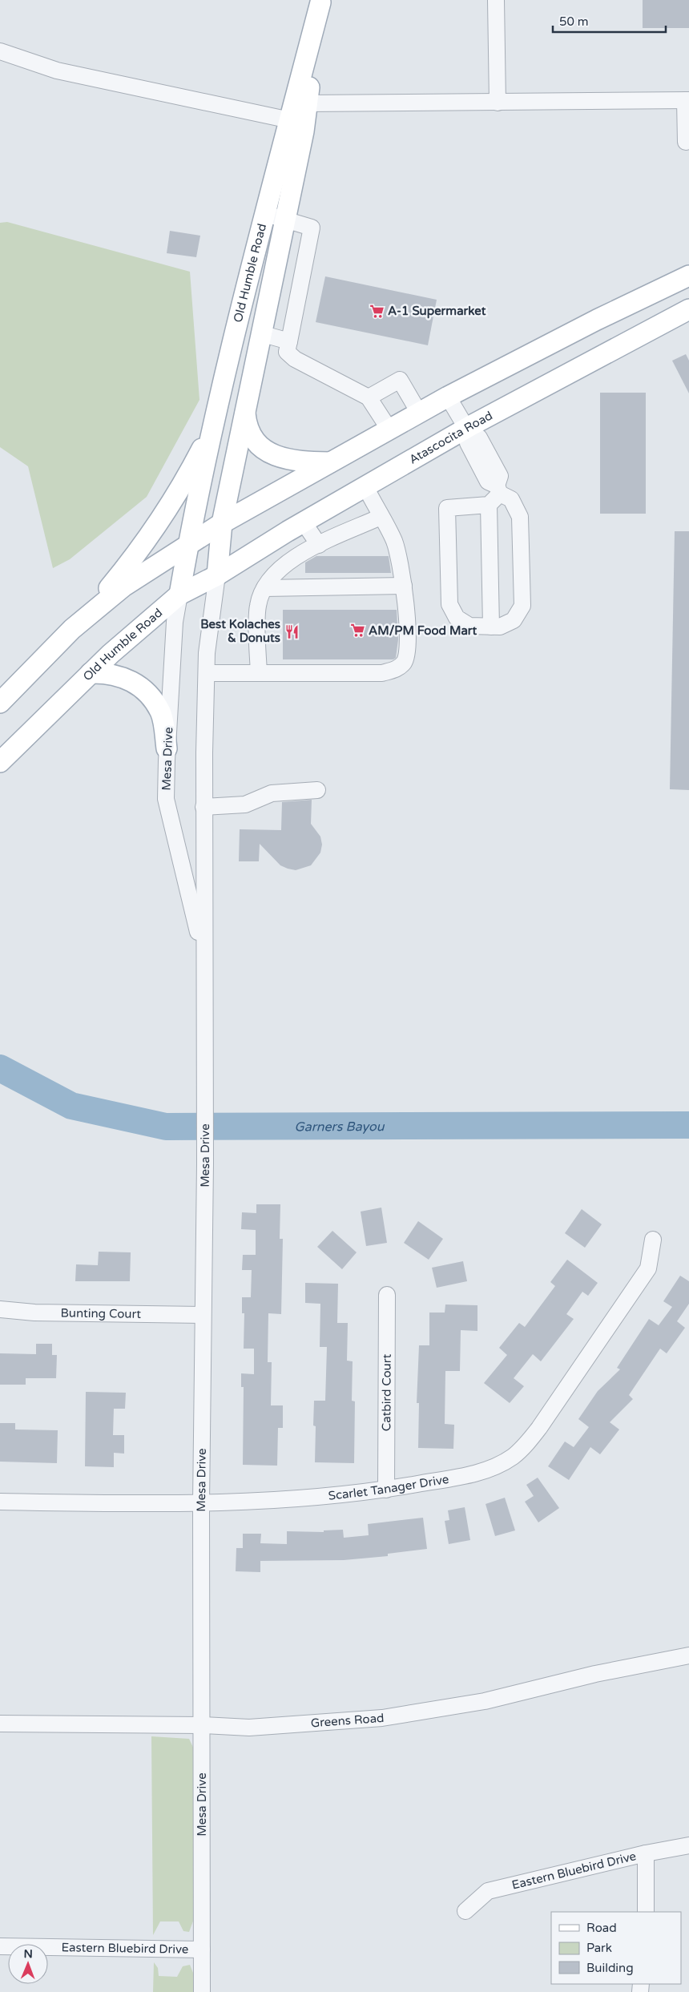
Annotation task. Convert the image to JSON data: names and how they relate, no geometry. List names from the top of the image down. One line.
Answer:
{"streets":{"main road":["Old Humble Road","Atascocita Road","Mesa Drive"],"street":["Bunting Court","Catbird Court","Scarlet Tanager Drive","Greens Road","Eastern Bluebird Drive"]},"crossings":[["Old Humble Road","Atascocita Road"],["Old Humble Road","Mesa Drive"],["Atascocita Road","Mesa Drive"],["Mesa Drive","Bunting Court"],["Mesa Drive","Scarlet Tanager Drive"],["Mesa Drive","Greens Road"],["Mesa Drive","Eastern Bluebird Drive"],["Catbird Court","Scarlet Tanager Drive"]],"water":["Garners Bayou"],"places":{"supermarket":["A-1 Supermarket","AM/PM Food Mart"],"restaurant":["Best Kolaches & Donuts"]},"legend":["Road","Park","Building"],"scale_bar":"50 m","north":"top"}
